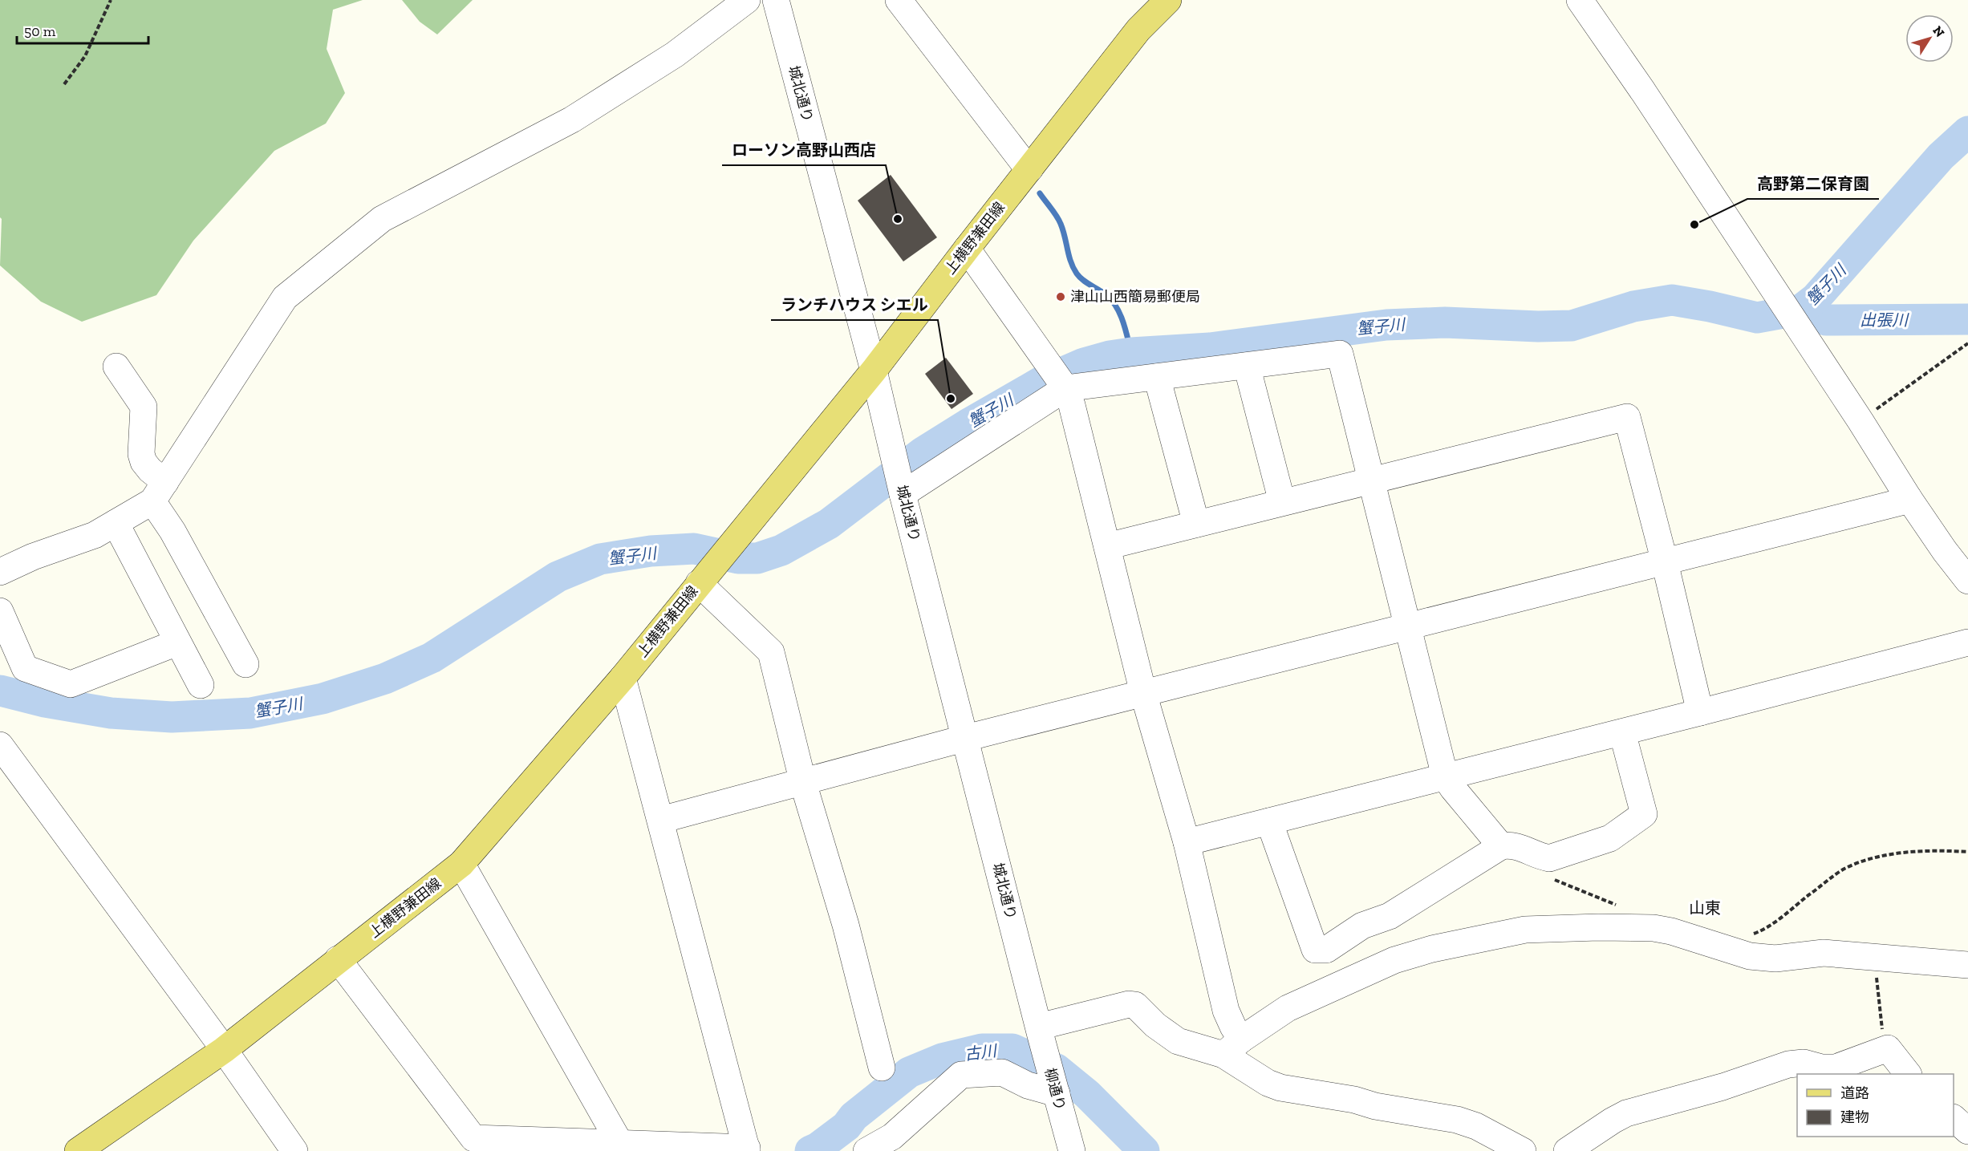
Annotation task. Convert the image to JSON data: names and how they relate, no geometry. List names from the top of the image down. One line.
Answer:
{"streets":{"main road":["上横野兼田線"],"street":["城北通り","柳通り"]},"crossings":[["城北通り","上横野兼田線"],["城北通り","柳通り"]],"districts":["山東"],"water":["蟹子川","出張川","古川"],"places":["ローソン高野山西店","高野第二保育園","津山山西簡易郵便局","ランチハウス シエル"],"legend":["道路","建物"],"scale_bar":"50 m","north":"top right"}
